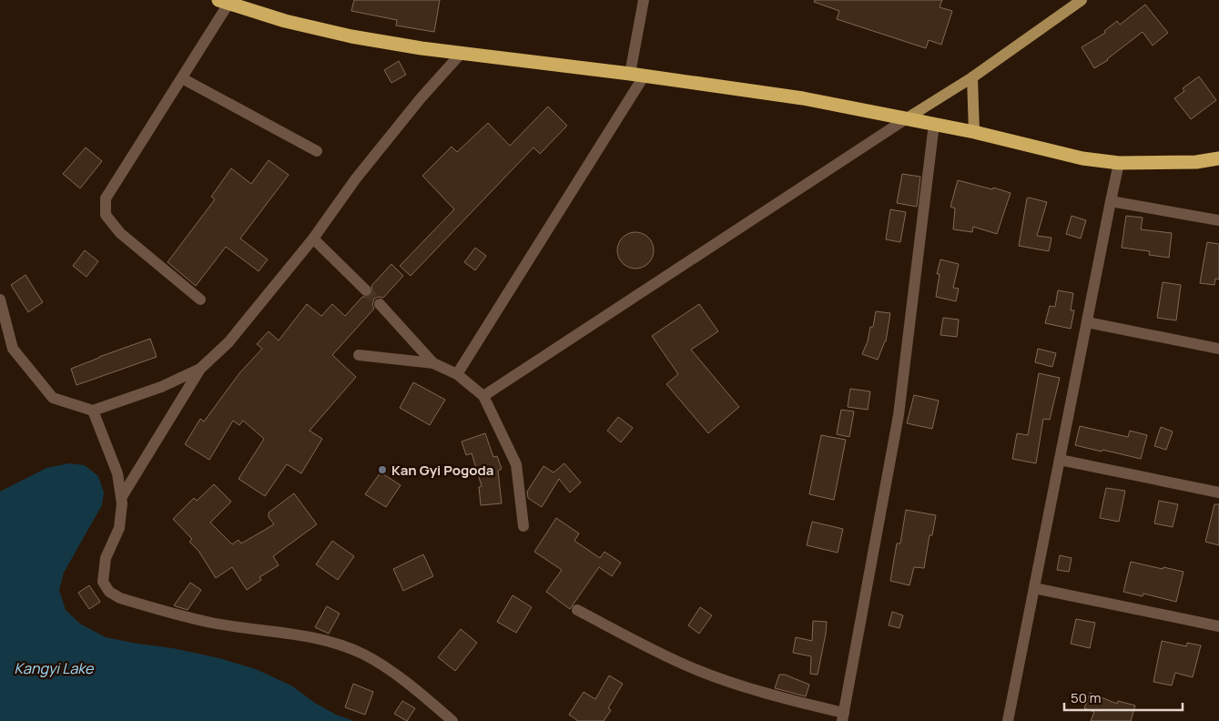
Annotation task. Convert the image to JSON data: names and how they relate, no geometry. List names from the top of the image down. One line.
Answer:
{"water":["Kangyi Lake"],"places":["Kan Gyi Pogoda"],"scale_bar":"50 m"}
